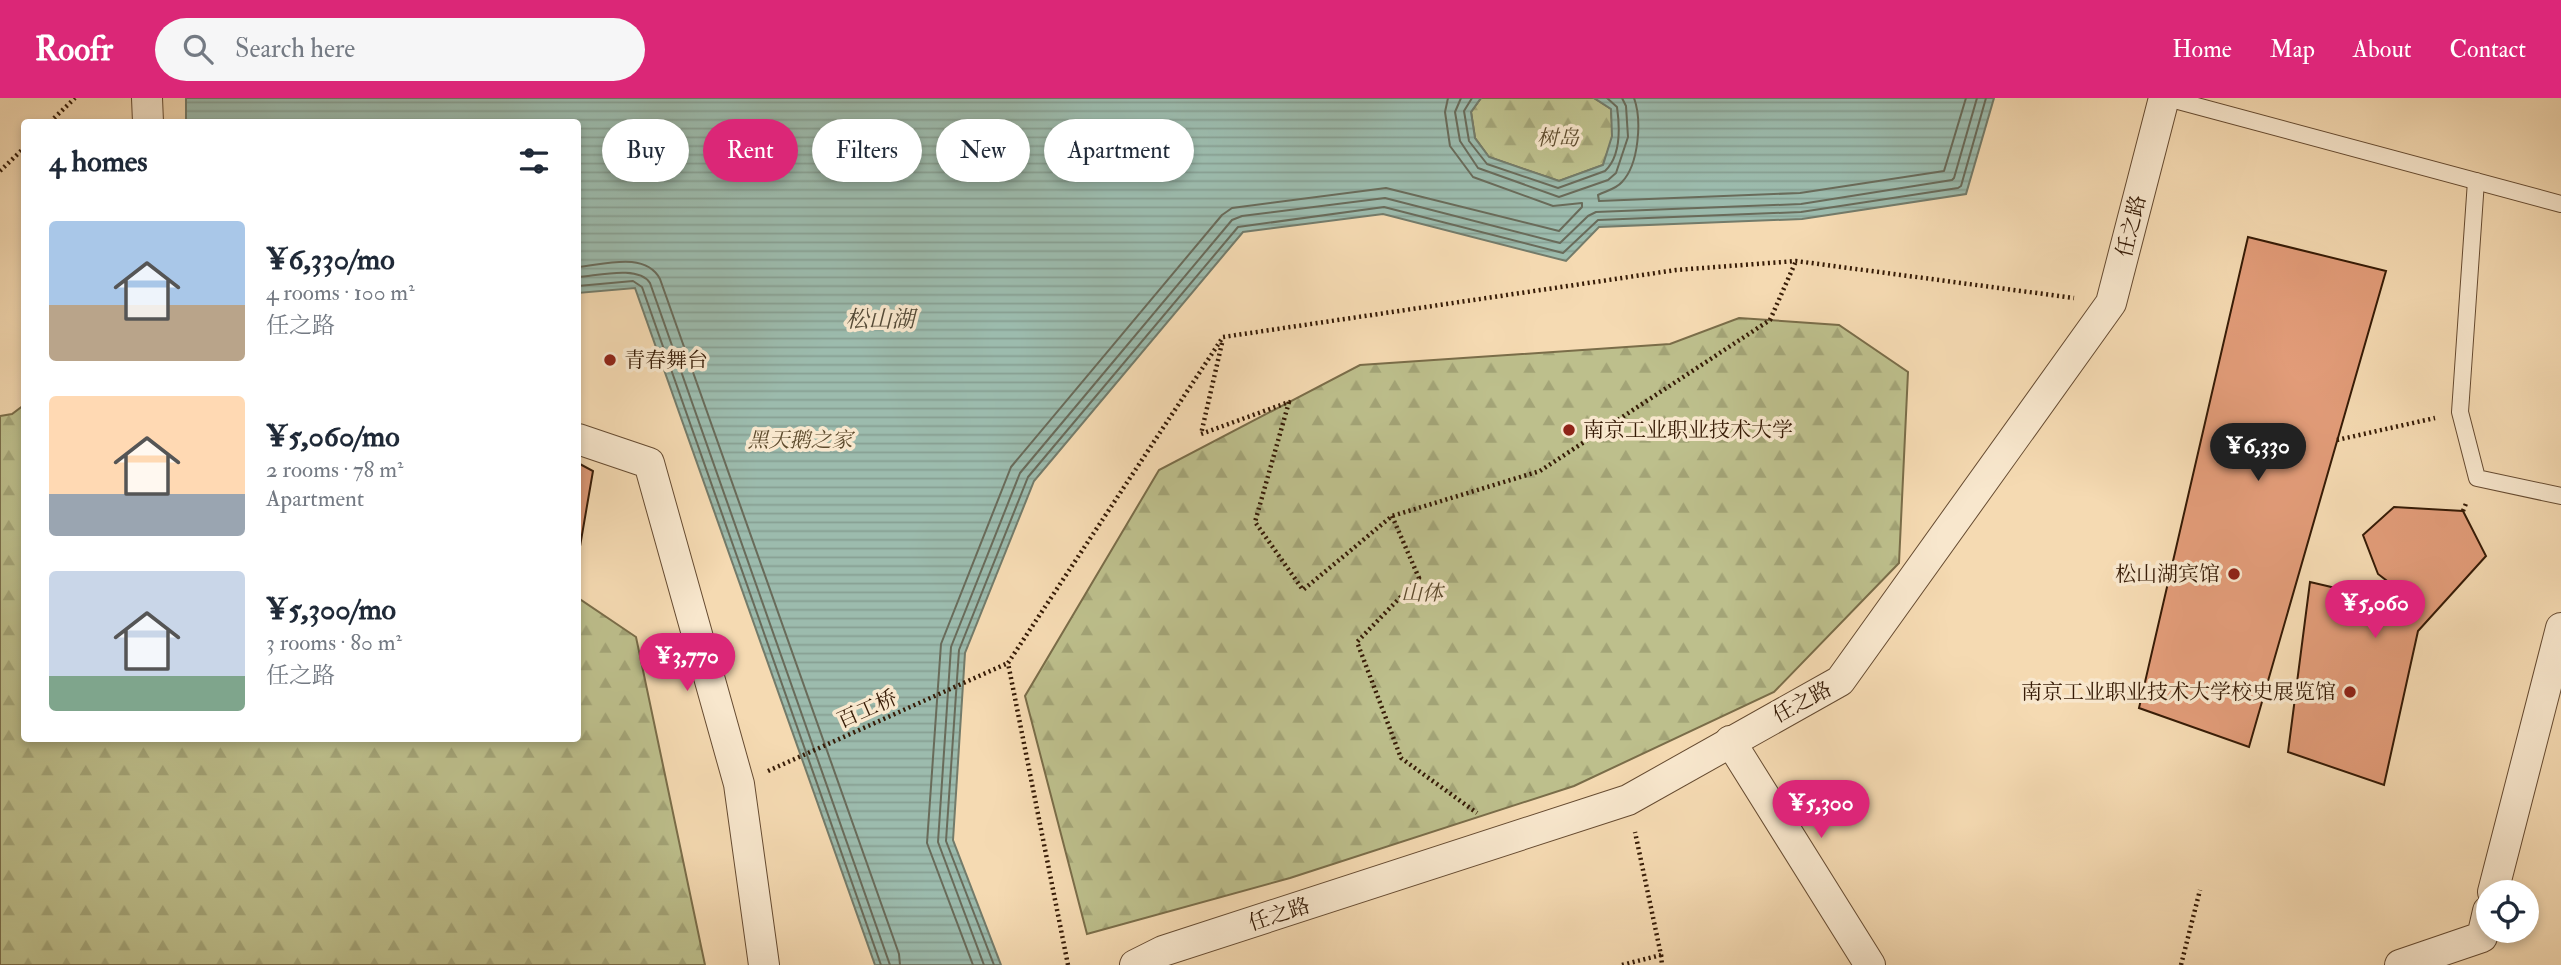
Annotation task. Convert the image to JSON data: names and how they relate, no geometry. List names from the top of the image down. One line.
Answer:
{"streets":{"street":["任之路"],"path":["百工桥"]},"water":["松山湖"],"parks":["树岛","黑天鹅之家","山体"],"places":["青春舞台","南京工业职业技术大学","松山湖宾馆","南京工业职业技术大学校史展览馆"],"page":{"header":"Roofr","search":"Search here","nav":["Home","Map","About","Contact"],"chip":["Buy","Rent","Filters","New","Apartment"],"heading":"4 homes","list":[{"name":"¥6,330/mo","note":"4 rooms · 100 m² · 任之路"},{"name":"¥5,060/mo","note":"2 rooms · 78 m² · Apartment"},{"name":"¥5,300/mo","note":"3 rooms · 80 m² · 任之路"}],"price":["¥6,330","¥5,060","¥3,770","¥5,300"]}}
